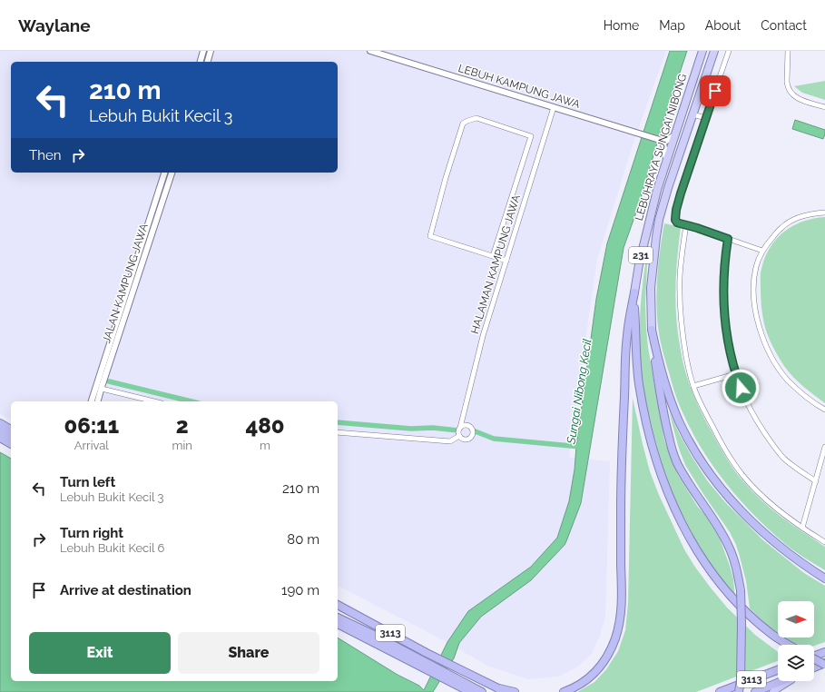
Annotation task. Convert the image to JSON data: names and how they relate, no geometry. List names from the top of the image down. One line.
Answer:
{"streets":{"highway":["3113"],"main road":["LEBUHRAYA SUNGAI NIBONG","231"],"street":["LEBUH KAMPUNG JAWA","HALAMAN KAMPUNG JAWA","JALAN KAMPUNG JAWA"]},"crossings":[["LEBUH KAMPUNG JAWA","HALAMAN KAMPUNG JAWA"]],"water":["Sungai Nibong Kecil"],"north":"right","page":{"header":"Waylane","nav":["Home","Map","About","Contact"],"turn":["210 m","Lebuh Bukit Kecil 3"],"then":"Then","eta":["06:11","Arrival","2","min","480","m"],"list":[{"name":"Turn left","note":"Lebuh Bukit Kecil 3","value":"210 m"},{"name":"Turn right","note":"Lebuh Bukit Kecil 6","value":"80 m"},{"name":"Arrive at destination","value":"190 m"}],"buttons":["Exit","Share"]}}
